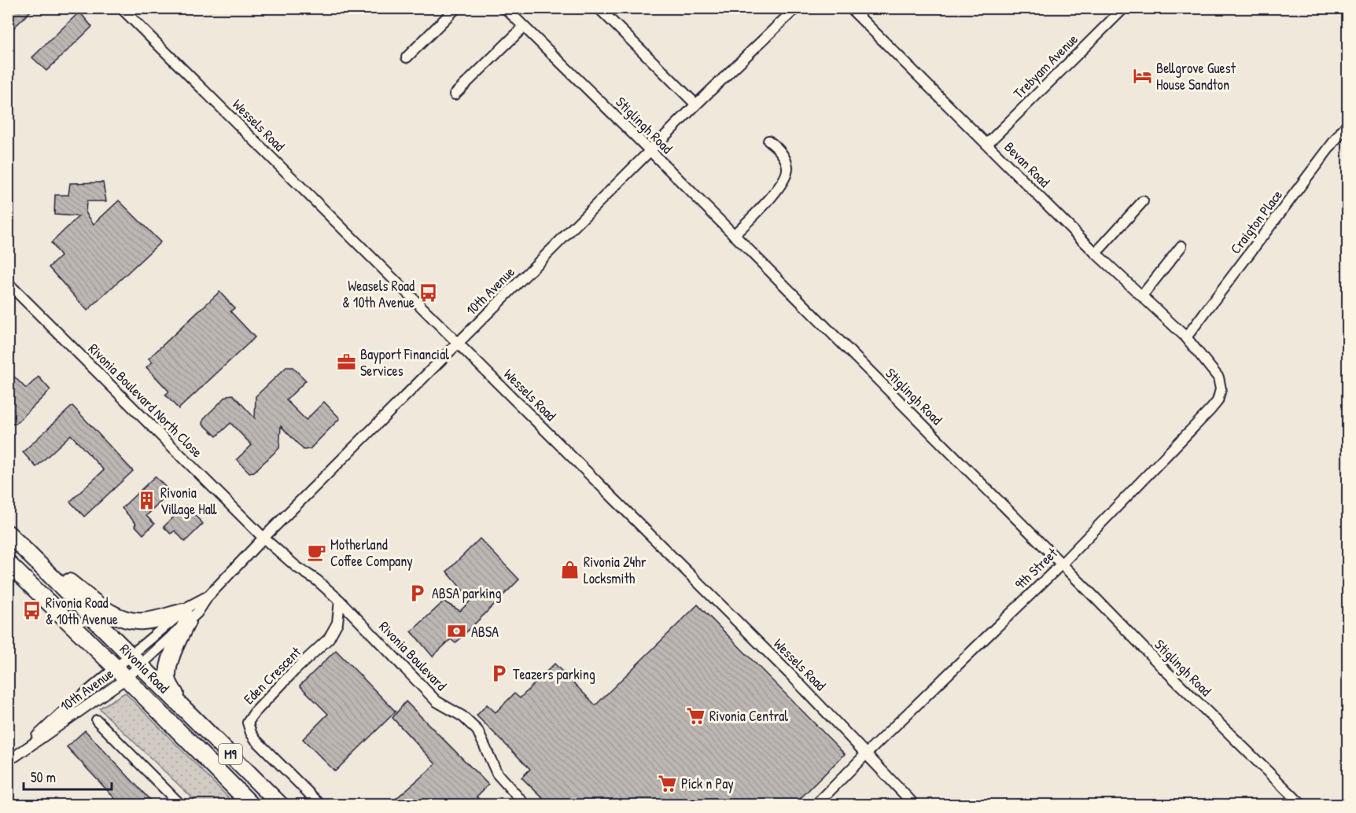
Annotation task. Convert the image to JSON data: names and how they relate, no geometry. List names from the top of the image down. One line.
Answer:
{"streets":{"main road":["Rivonia Road","M9"],"street":["Trebyam Avenue","Wessels Road","Stiglingh Road","Bevan Road","Craigton Place","10th Avenue","Rivonia Boulevard North Close","9th Street","Rivonia Boulevard","Eden Crescent"]},"crossings":[["Trebyam Avenue","Bevan Road"],["Wessels Road","10th Avenue"],["Wessels Road","9th Street"],["Stiglingh Road","10th Avenue"],["Stiglingh Road","9th Street"],["Bevan Road","Craigton Place"],["Bevan Road","9th Street"],["Craigton Place","9th Street"],["10th Avenue","Rivonia Boulevard North Close"],["10th Avenue","Rivonia Boulevard"],["10th Avenue","Rivonia Road"],["Rivonia Boulevard North Close","Rivonia Boulevard"],["Rivonia Boulevard","Eden Crescent"]],"places":{"hotel":["Bellgrove Guest House Sandton"],"bus stop":["Weasels Road & 10th Avenue","Rivonia Road & 10th Avenue"],"office":["Bayport Financial Services"],"building":["Rivonia Village Hall"],"cafe":["Motherland Coffee Company"],"shop":["Rivonia 24hr Locksmith"],"parking":["ABSA parking","Teazers parking"],"bank":["ABSA"],"supermarket":["Rivonia Central","Pick n Pay"]},"scale_bar":"50 m"}
